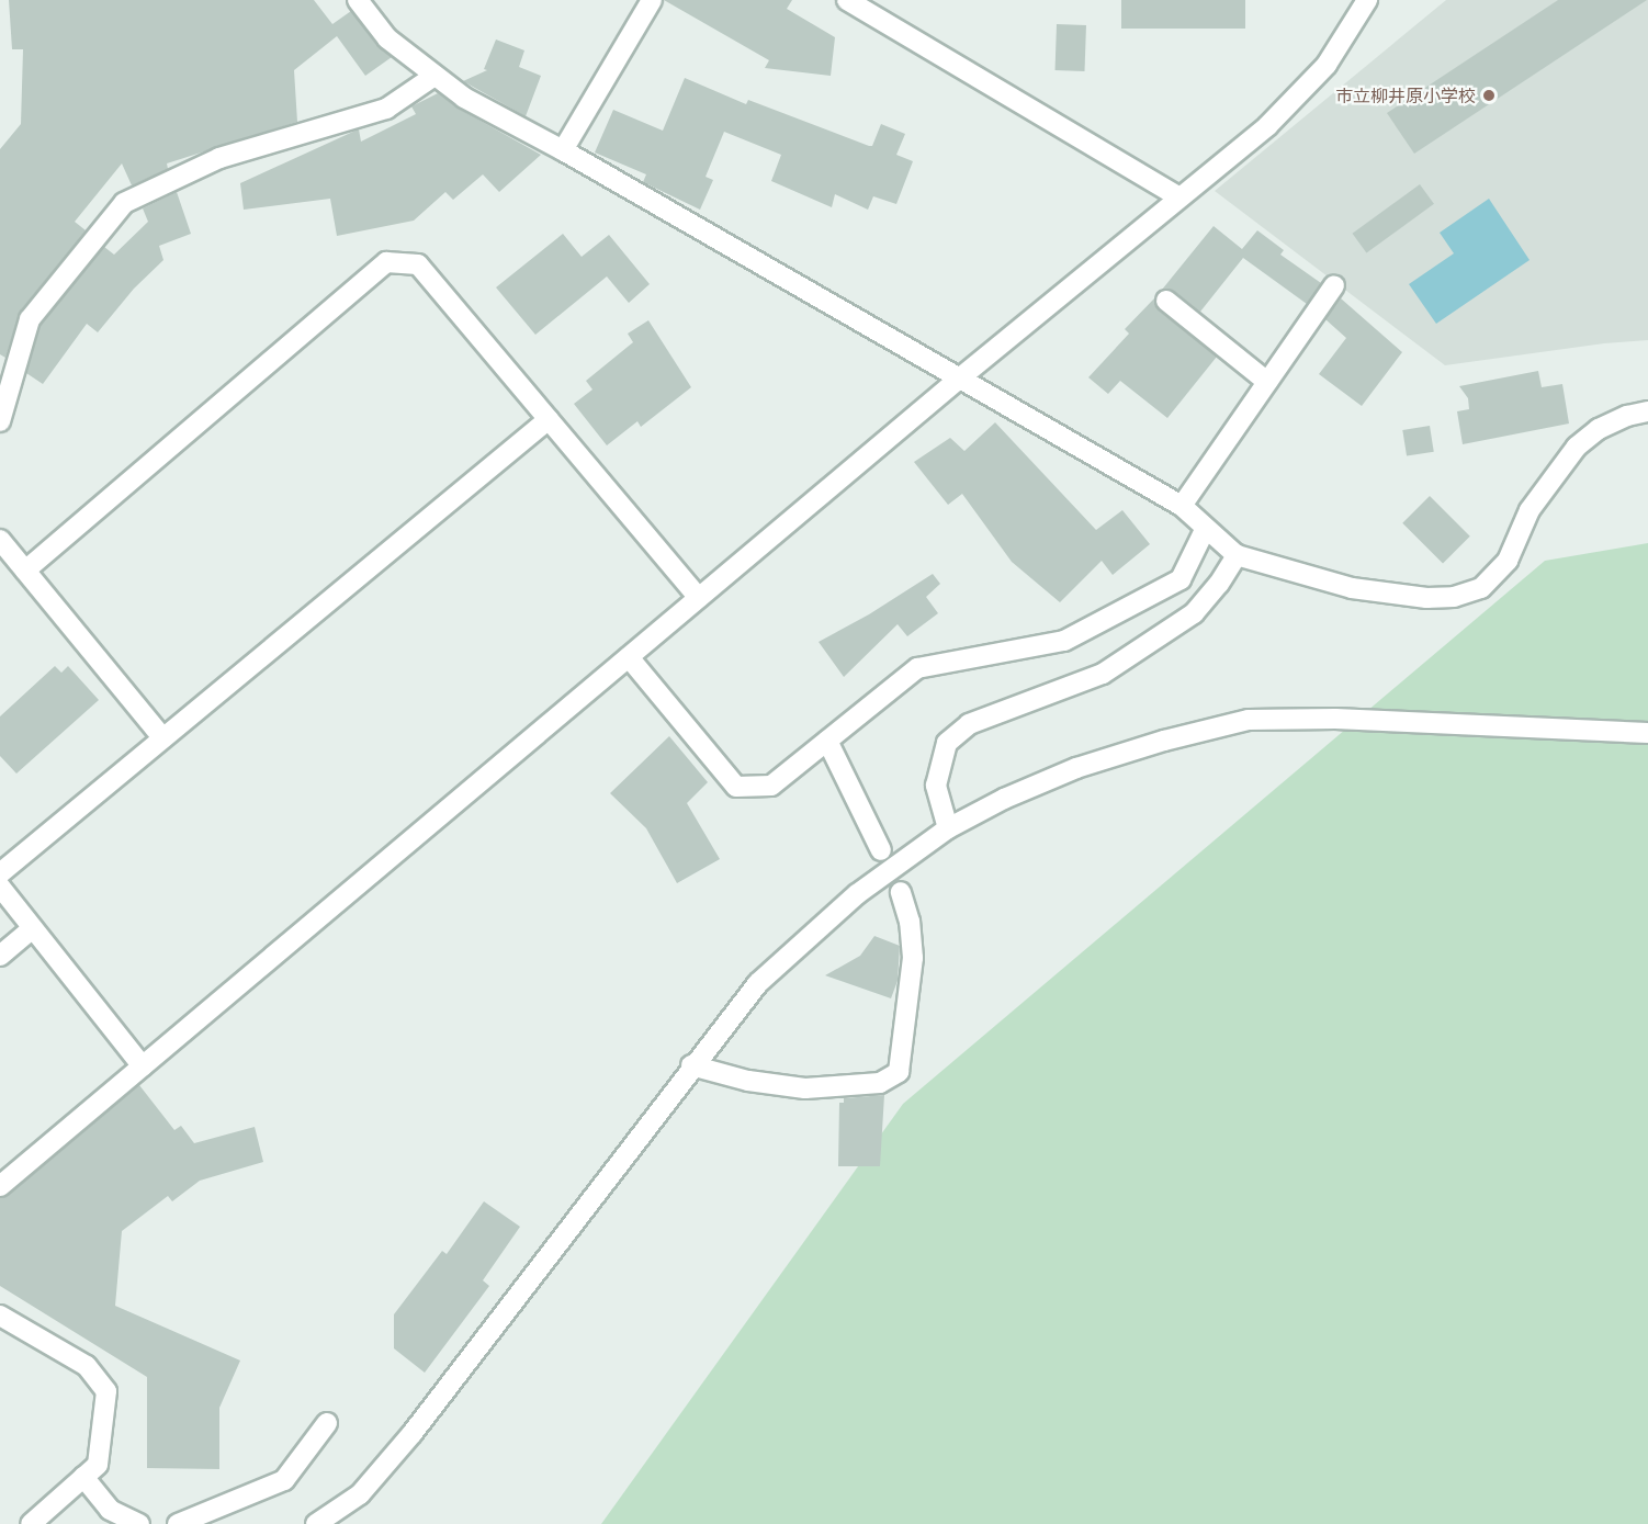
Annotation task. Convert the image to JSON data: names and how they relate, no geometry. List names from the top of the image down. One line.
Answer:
{"places":["市立柳井原小学校"]}
